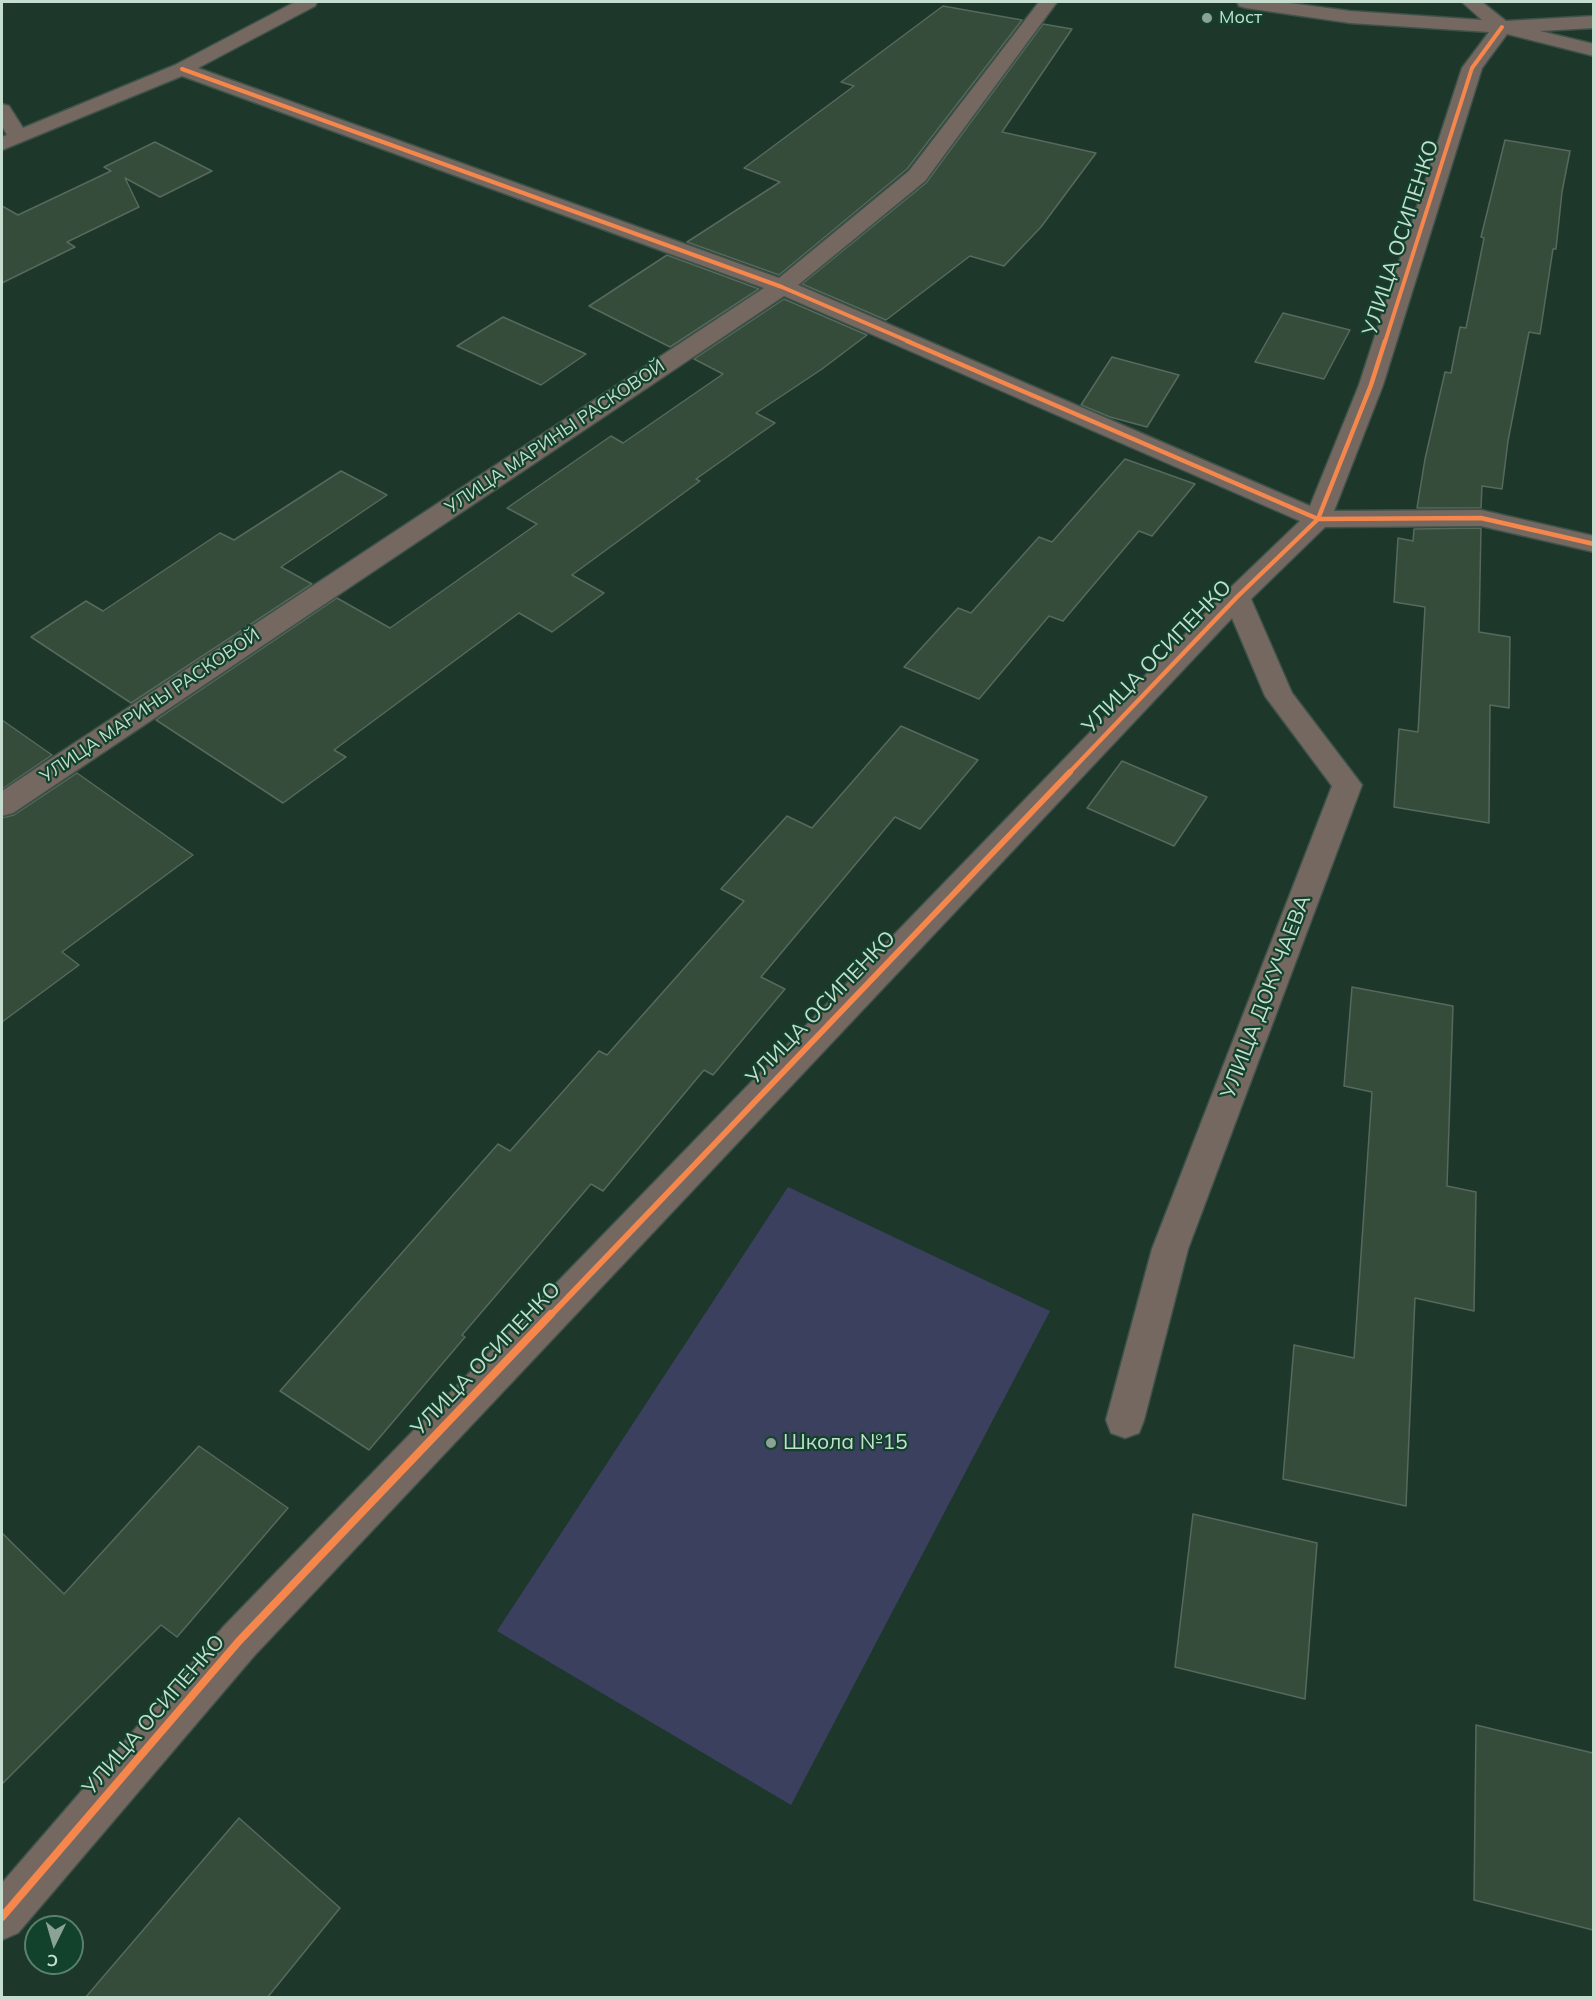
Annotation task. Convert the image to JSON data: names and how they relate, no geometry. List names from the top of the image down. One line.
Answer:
{"streets":{"street":["УЛИЦА ОСИПЕНКО","УЛИЦА МАРИНЫ РАСКОВОЙ","УЛИЦА ДОКУЧАЕВА"]},"crossings":[["УЛИЦА ОСИПЕНКО","УЛИЦА ДОКУЧАЕВА"]],"places":["Мост","Школа №15"],"north":"bottom"}
